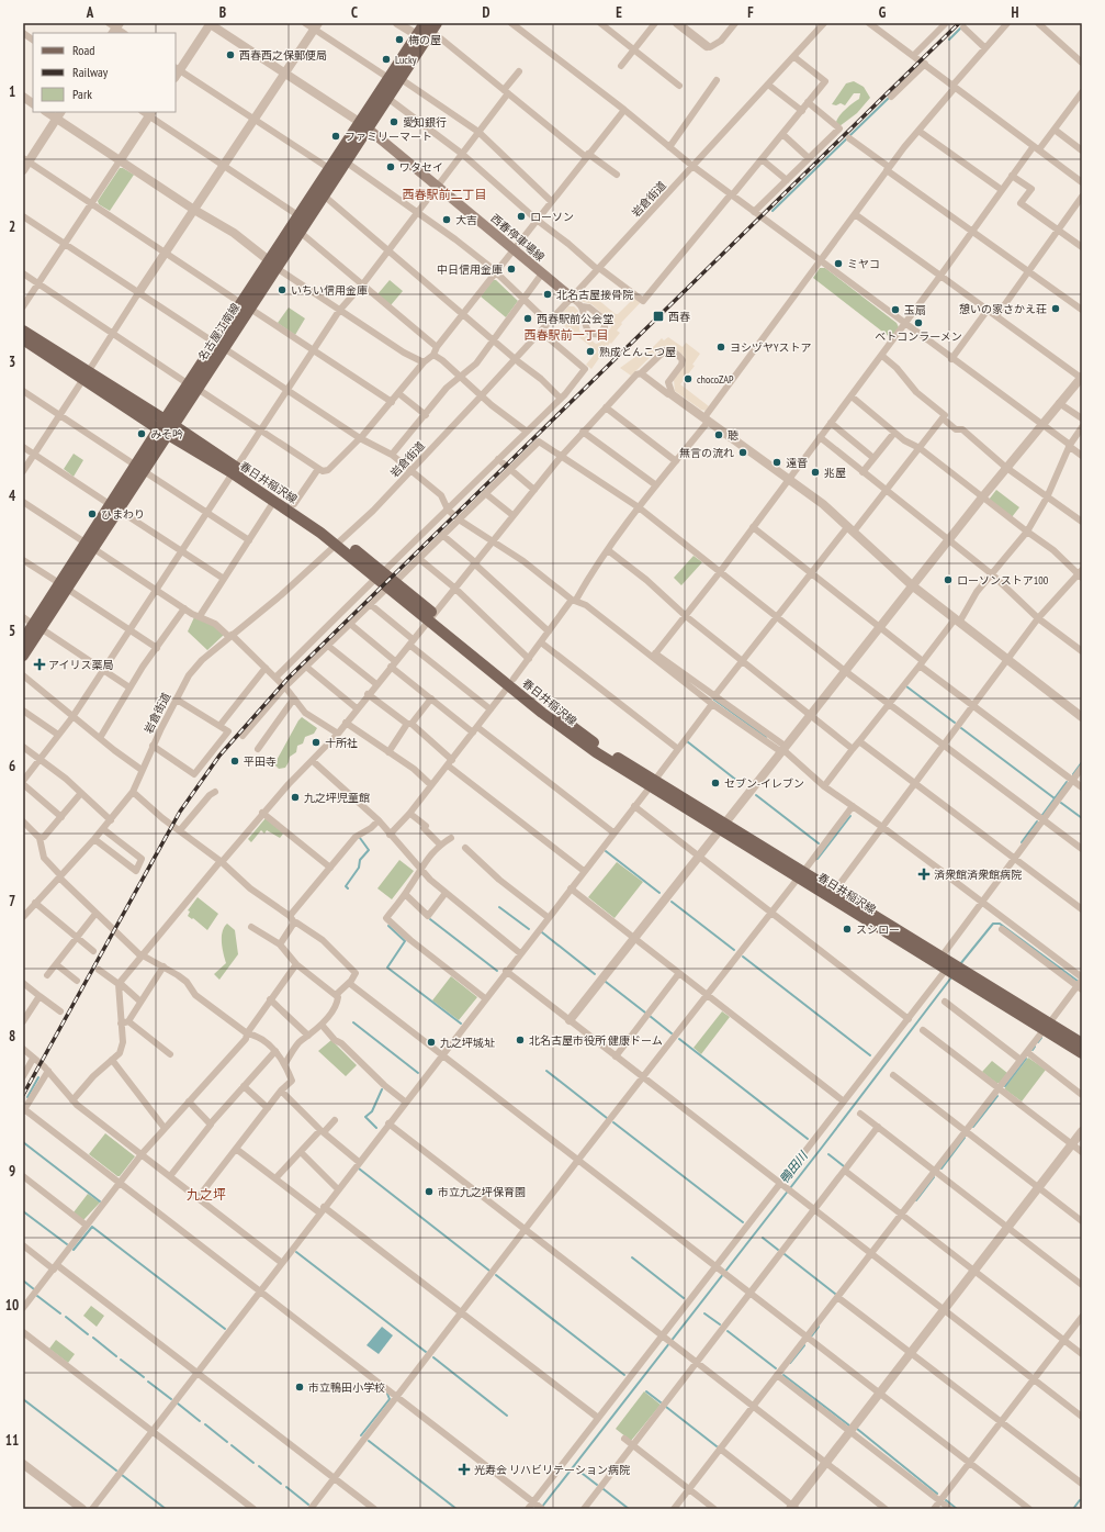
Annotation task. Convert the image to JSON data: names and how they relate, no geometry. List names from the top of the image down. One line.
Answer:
{"streets":{"main road":["西春停車場線","名古屋江南線","春日井稲沢線"],"street":["岩倉街道"]},"crossings":[["岩倉街道","西春停車場線"],["岩倉街道","春日井稲沢線"],["西春停車場線","名古屋江南線"],["名古屋江南線","春日井稲沢線"]],"districts":["西春駅前二丁目","西春駅前一丁目","九之坪"],"water":["鴨田川"],"places":{"other":["梅の屋","西春西之保郵便局","Lucky","愛知銀行","ファミリーマート","ワタセイ","ローソン","大吉","ミヤコ","中日信用金庫","いちい信用金庫","北名古屋接骨院","憩いの家さかえ荘","玉扇","西春駅前公会堂","ベトコンラーメン","ヨシヅヤYストア","熟成とんこつ屋","chocoZAP","みそ吟","聴","無言の流れ","遠音","兆屋","ひまわり","ローソンストア100","十所社","平田寺","セブン-イレブン","九之坪児童館","スシロー","北名古屋市役所 健康ドーム","九之坪城址","市立九之坪保育園","市立鴨田小学校"],"transit":["西春"],"health":["アイリス薬局","済衆館済衆館病院","光寿会 リハビリテーション病院"]},"legend":["Road","Railway","Park"],"grid":{"columns":["A","B","C","D","E","F","G","H"],"rows":["1","2","3","4","5","6","7","8","9","10","11"]}}
